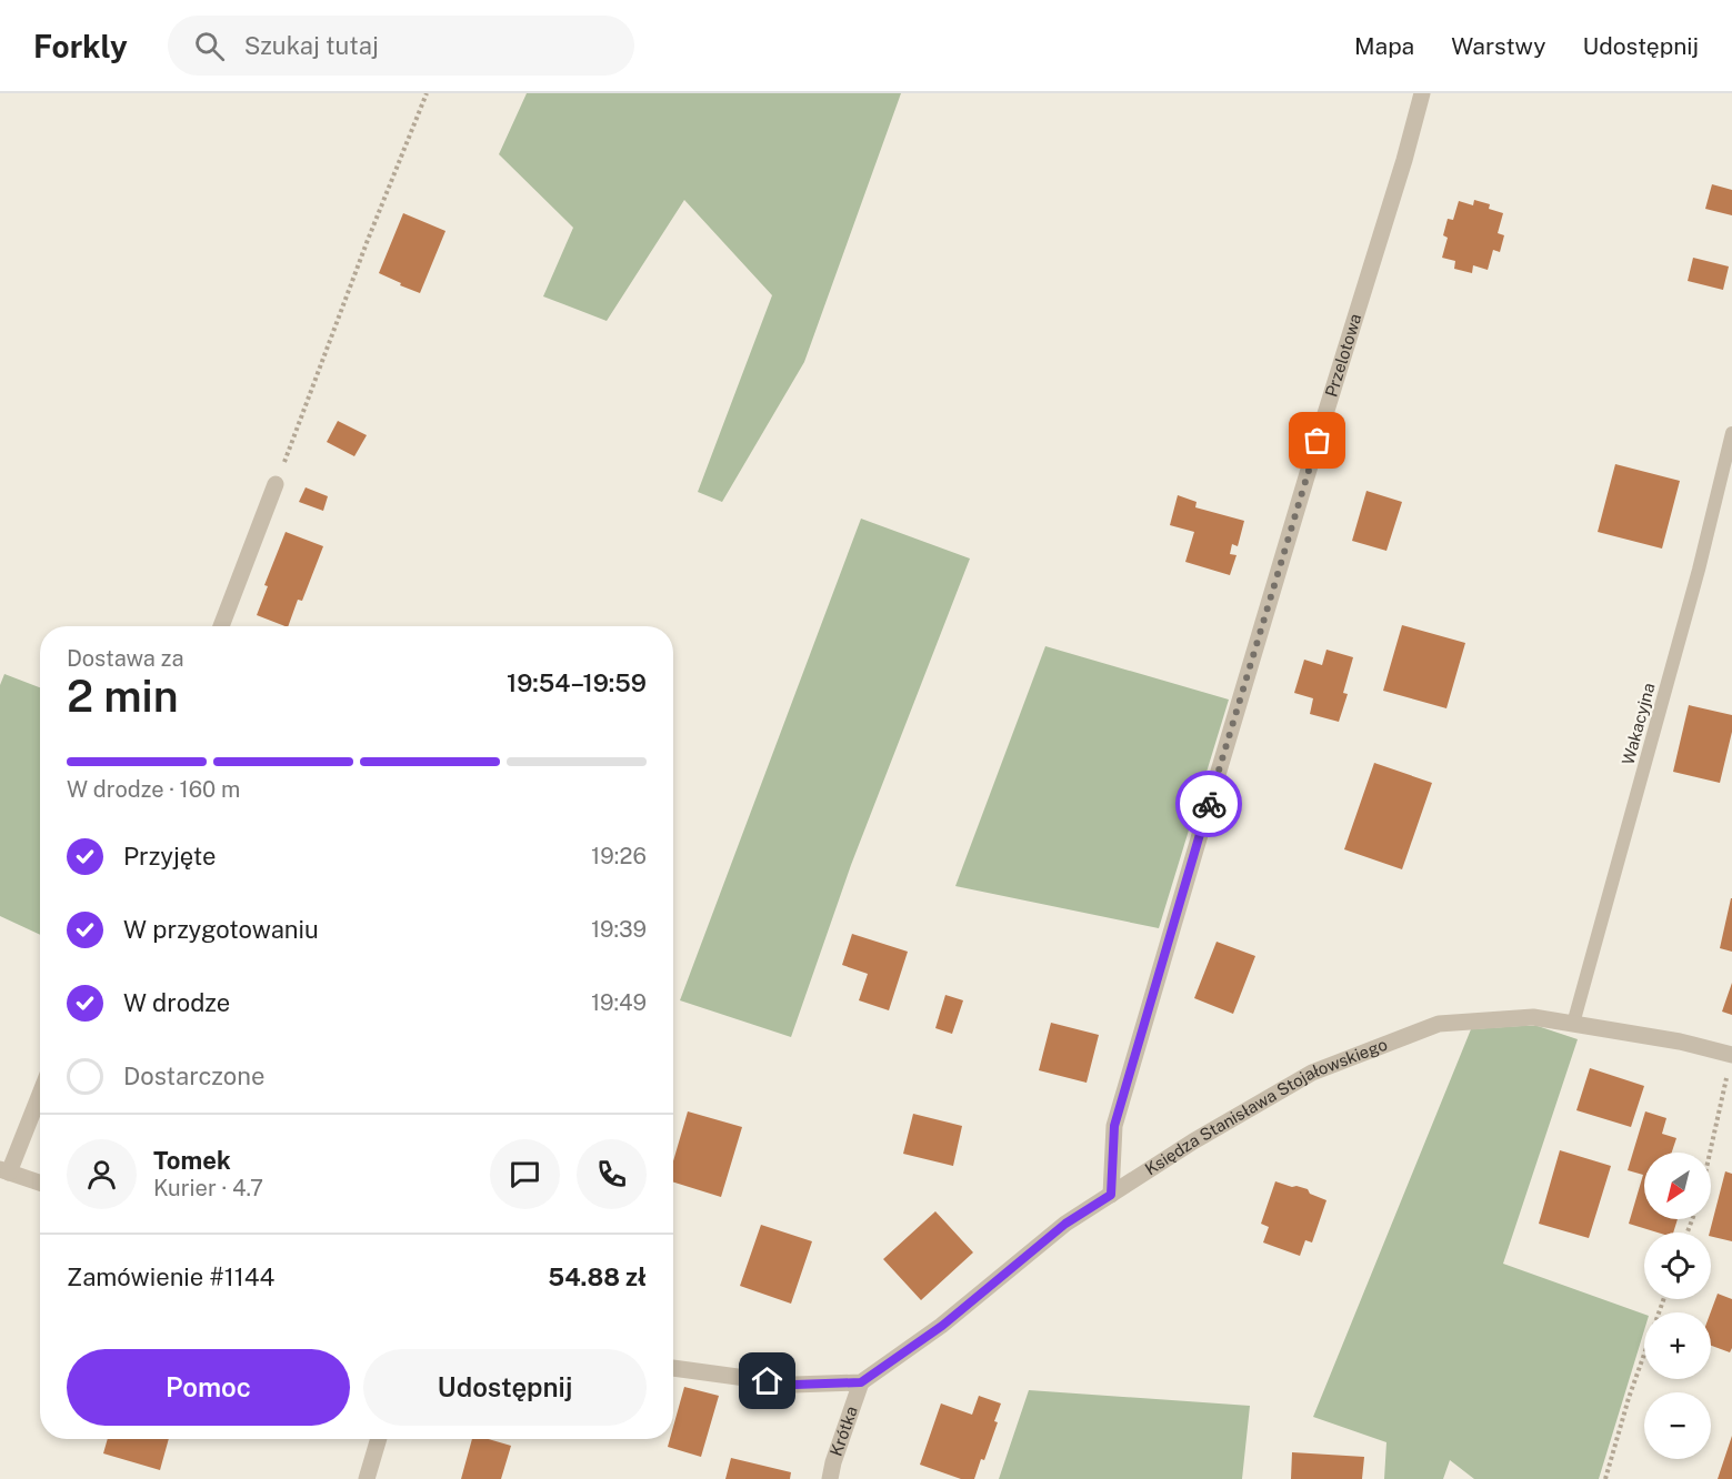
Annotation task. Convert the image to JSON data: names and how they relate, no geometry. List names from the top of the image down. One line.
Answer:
{"streets":{"street":["Przelotowa","Księdza Stanisława Stojałowskiego","Krótka"],"lane":["Wakacyjna"]},"crossings":[["Przelotowa","Księdza Stanisława Stojałowskiego"],["Wakacyjna","Księdza Stanisława Stojałowskiego"],["Księdza Stanisława Stojałowskiego","Krótka"]],"north":"bottom left","page":{"header":"Forkly","search":"Szukaj tutaj","nav":["Mapa","Warstwy","Udostępnij"],"heading":["2 min","Dostawa za","19:54–19:59"],"panel":["Tomek","Kurier · 4.7","Zamówienie #1144","54.88 zł"],"bar":"W drodze · 160 m","list":[["Przyjęte","19:26"],["W przygotowaniu","19:39"],["W drodze","19:49"],"Dostarczone"],"map_buttons":["+","−"],"buttons":["Pomoc","Udostępnij"]}}
